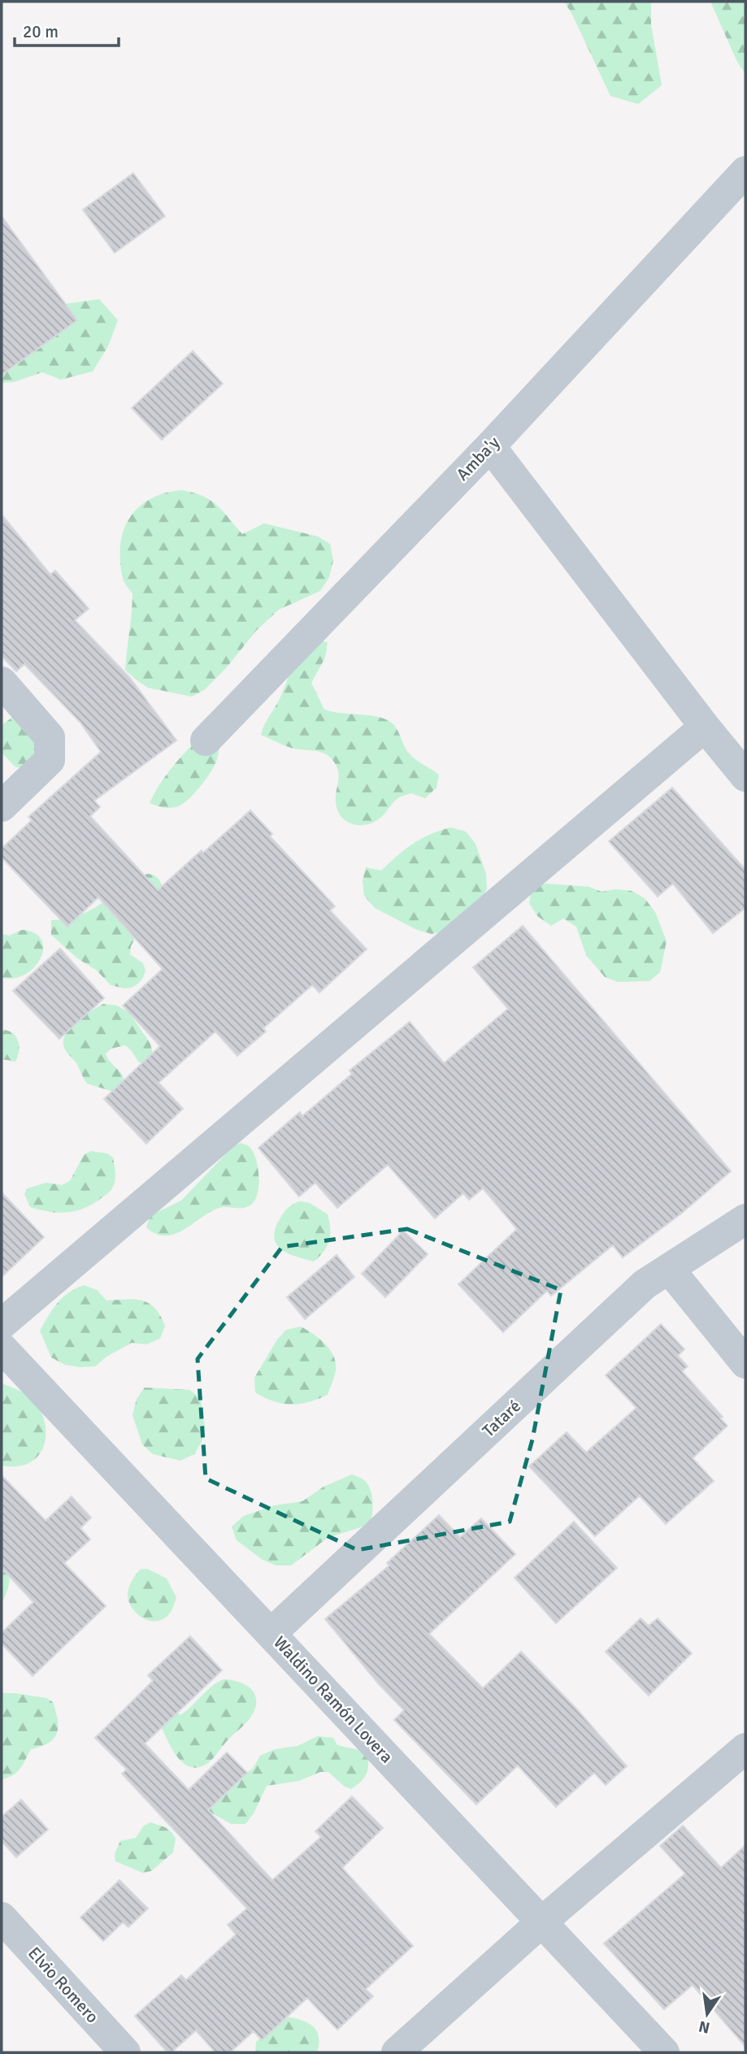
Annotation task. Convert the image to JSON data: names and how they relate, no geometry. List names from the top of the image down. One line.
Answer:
{"streets":{"street":["Amba'y","Tataré","Waldino Ramón Lovera","Elvio Romero"]},"crossings":[["Tataré","Waldino Ramón Lovera"]],"scale_bar":"20 m","north":"bottom"}
